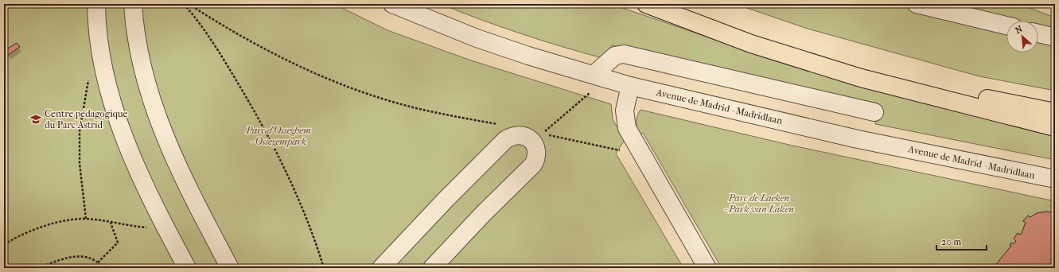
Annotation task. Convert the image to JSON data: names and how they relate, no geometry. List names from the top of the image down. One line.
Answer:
{"streets":{"street":["Avenue de Madrid - Madridlaan"]},"parks":["Parc d'Osseghem - Ossegempark","Parc de Laeken - Park van Laken"],"places":{"school or university":["Centre pédagogique du Parc Astrid"]},"scale_bar":"20 m","north":"top left"}
